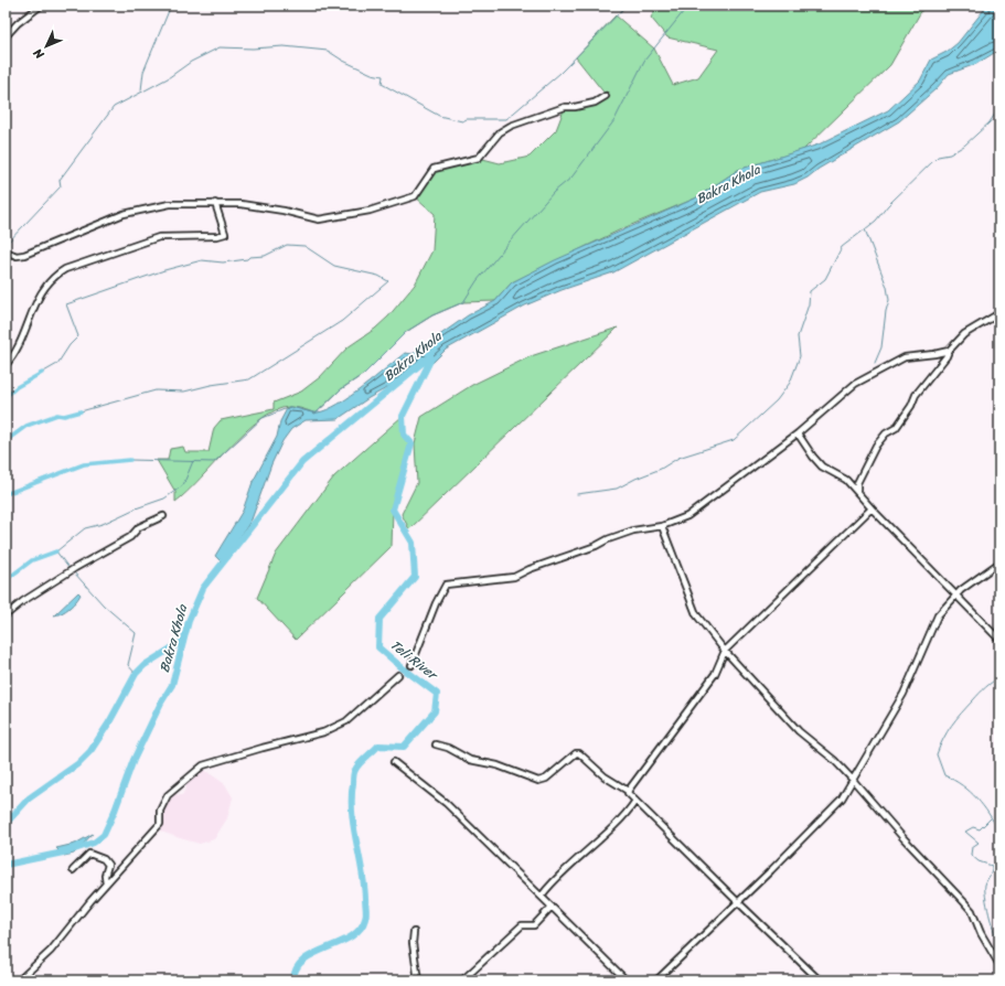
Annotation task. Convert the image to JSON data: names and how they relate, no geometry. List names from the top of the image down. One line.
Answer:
{"water":["Bakra Khola","Teli River"],"north":"bottom left"}
